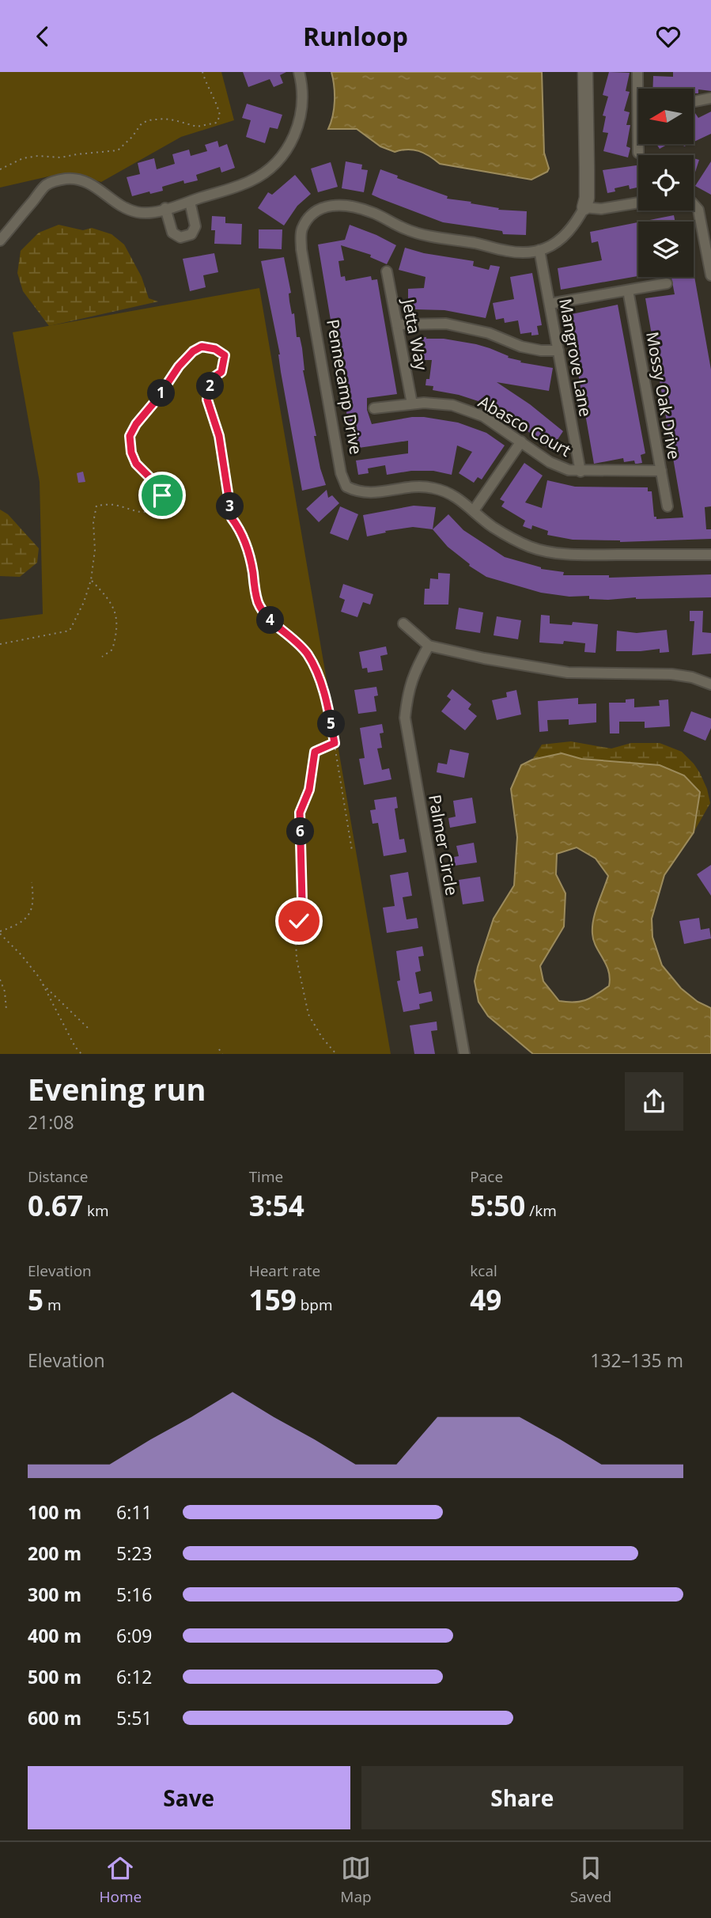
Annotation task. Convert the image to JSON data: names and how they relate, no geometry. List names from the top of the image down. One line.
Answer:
{"streets":{"street":["Jetta Way","Mangrove Lane","Pennecamp Drive","Mossy Oak Drive","Abasco Court","Palmer Circle"]},"crossings":[["Jetta Way","Abasco Court"],["Mangrove Lane","Pennecamp Drive"],["Mangrove Lane","Abasco Court"],["Mossy Oak Drive","Abasco Court"]],"north":"left","page":{"header":"Runloop","pins":["2","1","3","4","5","6"],"heading":["Evening run","21:08"],"stats":[["Distance","0.67 km"],["Time","3:54"],["Pace","5:50 /km"],["Elevation","5 m"],["Heart rate","159 bpm"],["kcal","49"]],"chart":["Elevation","132–135 m"],"list":[{"name":"100 m","note":"6:11"},{"name":"200 m","note":"5:23"},{"name":"300 m","note":"5:16"},{"name":"400 m","note":"6:09"},{"name":"500 m","note":"6:12"},{"name":"600 m","note":"5:51"}],"buttons":["Save","Share"],"tabs":["Home","Map","Saved"]}}
